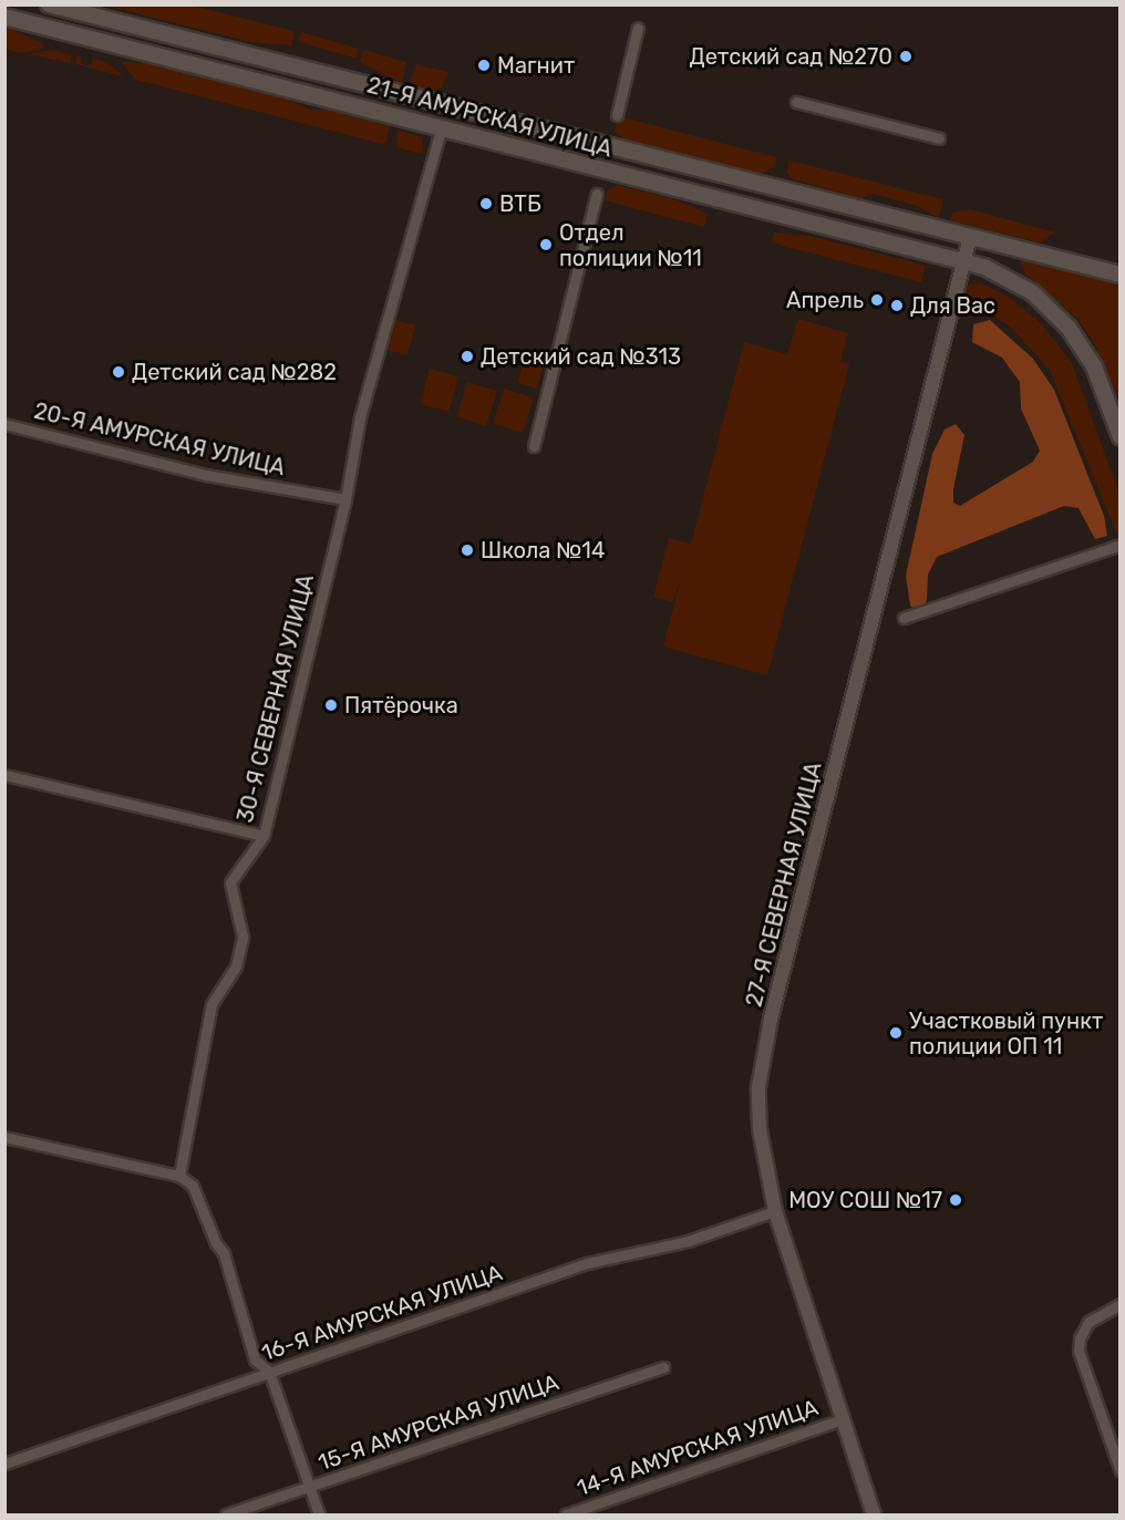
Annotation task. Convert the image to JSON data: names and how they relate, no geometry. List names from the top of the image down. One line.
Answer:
{"streets":{"main road":["21-Я АМУРСКАЯ УЛИЦА"],"street":["20-Я АМУРСКАЯ УЛИЦА","30-Я СЕВЕРНАЯ УЛИЦА","27-Я СЕВЕРНАЯ УЛИЦА","16-Я АМУРСКАЯ УЛИЦА","15-Я АМУРСКАЯ УЛИЦА","14-Я АМУРСКАЯ УЛИЦА"]},"crossings":[["21-Я АМУРСКАЯ УЛИЦА","30-Я СЕВЕРНАЯ УЛИЦА"],["21-Я АМУРСКАЯ УЛИЦА","27-Я СЕВЕРНАЯ УЛИЦА"],["20-Я АМУРСКАЯ УЛИЦА","30-Я СЕВЕРНАЯ УЛИЦА"],["27-Я СЕВЕРНАЯ УЛИЦА","16-Я АМУРСКАЯ УЛИЦА"],["27-Я СЕВЕРНАЯ УЛИЦА","14-Я АМУРСКАЯ УЛИЦА"]],"places":["Детский сад №270","Магнит","ВТБ","Отдел полиции №11","Апрель","Для Вас","Детский сад №313","Детский сад №282","Школа №14","Пятёрочка","Участковый пункт полиции ОП 11","МОУ СОШ №17"]}
